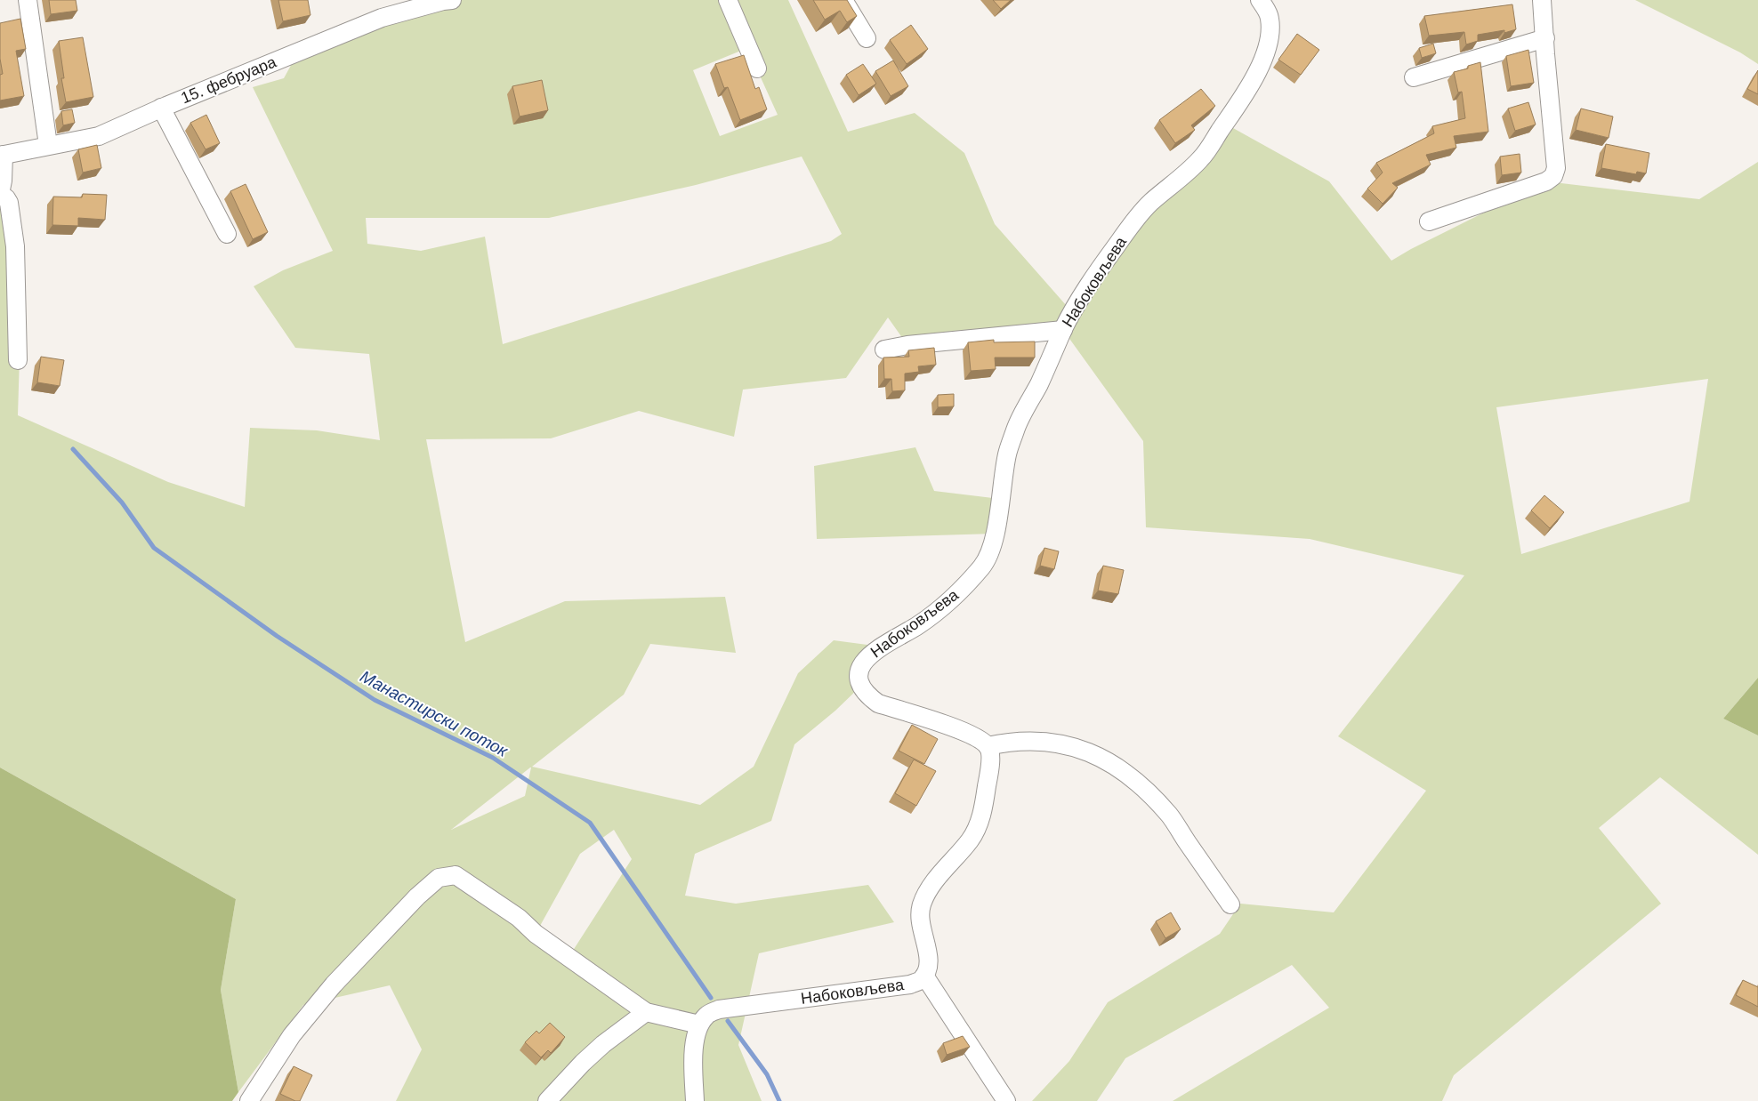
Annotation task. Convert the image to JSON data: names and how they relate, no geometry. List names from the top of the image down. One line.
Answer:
{"streets":{"street":["15. фебруара","Набоковљева"]},"water":["Манастирски поток"]}
